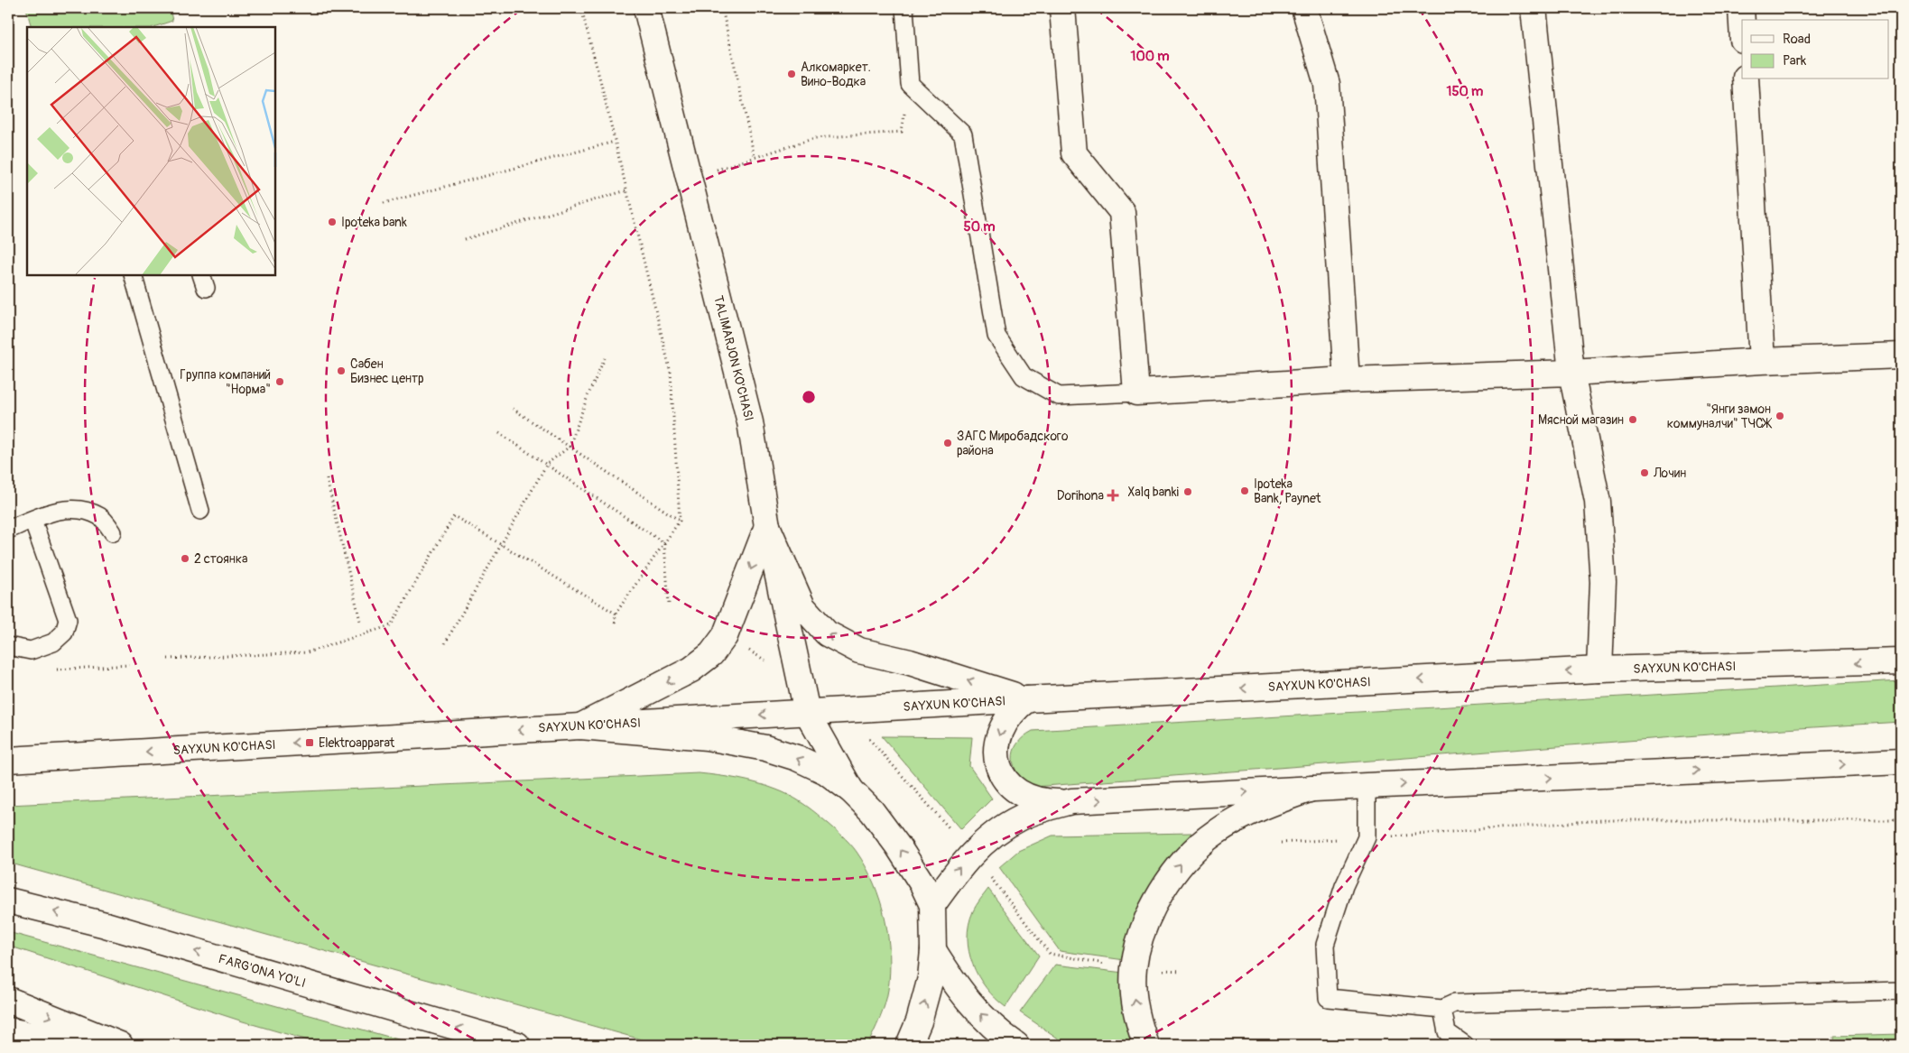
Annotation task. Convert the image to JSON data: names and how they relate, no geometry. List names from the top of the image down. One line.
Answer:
{"streets":{"main road":["TALIMARJON KO'CHASI","SAYXUN KO'CHASI","FARG'ONA YO'LI"]},"crossings":[["TALIMARJON KO'CHASI","SAYXUN KO'CHASI"]],"places":{"other":["Алкомаркет. Вино-Водка","Ipoteka bank","Сабен Бизнес центр","Группа компаний \"Норма\"","\"Янги замон коммуналчи\" ТЧСЖ","Мясной магазин","ЗАГС Миробадского района","Лочин","Ipoteka Bank, Paynet","Xalq banki","2 стоянка"],"health":["Dorihona"],"transit":["Elektroapparat"]},"legend":["Road","Park"],"rings":["100 m","150 m","50 m"]}
